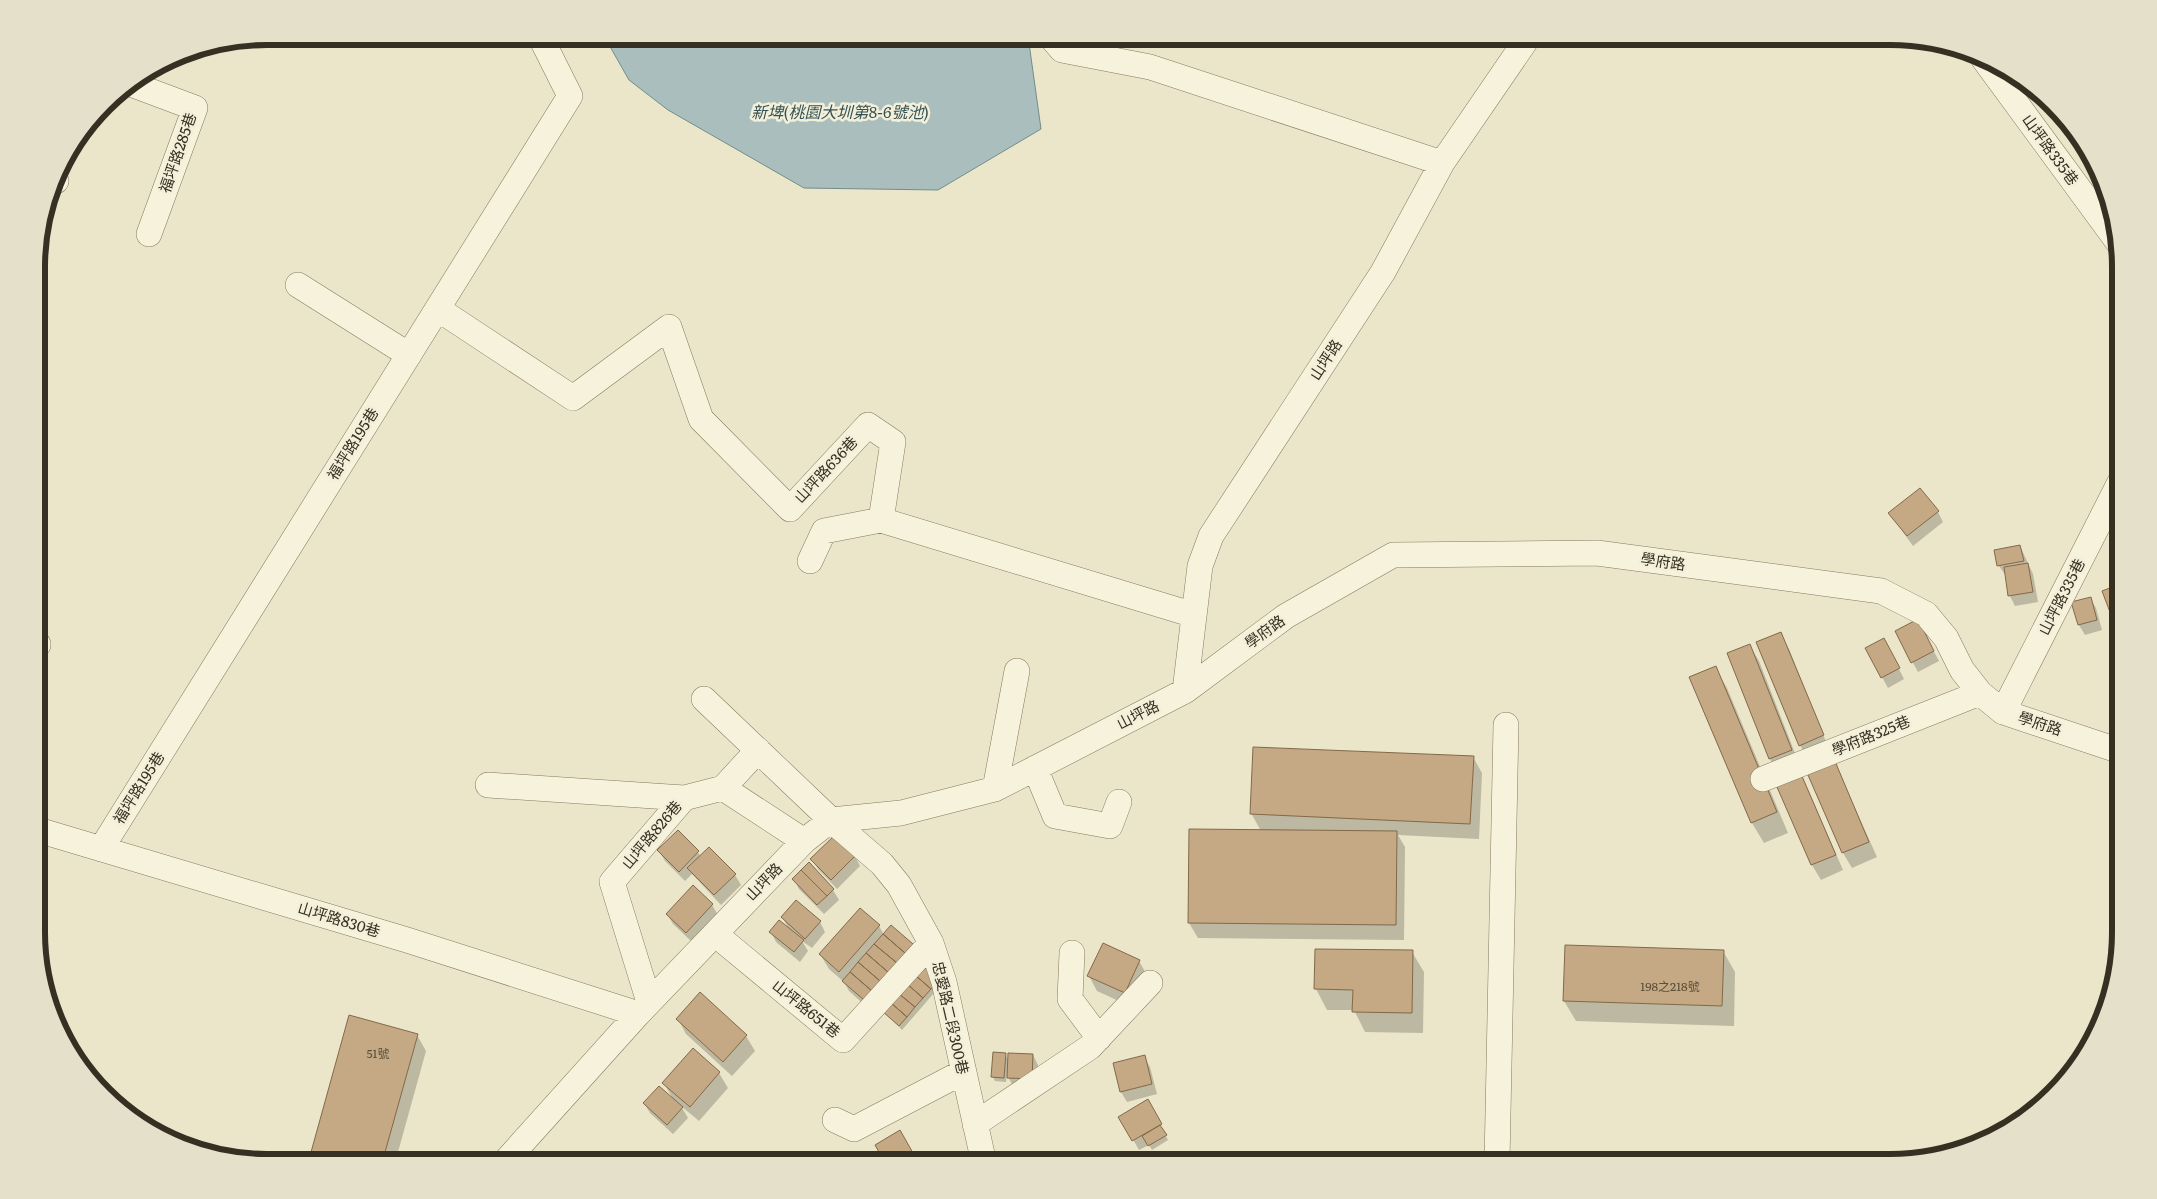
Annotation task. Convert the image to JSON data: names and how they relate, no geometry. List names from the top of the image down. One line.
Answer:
{"streets":{"street":["山坪路335巷","福坪路285巷","山坪路","福坪路195巷","山坪路636巷","學府路","學府路325巷","山坪路826巷","山坪路830巷","山坪路651巷","忠愛路二段300巷"]},"crossings":[["山坪路335巷","學府路"],["山坪路","學府路"],["山坪路","山坪路826巷"],["山坪路","山坪路830巷"],["山坪路","山坪路651巷"],["山坪路","忠愛路二段300巷"],["福坪路195巷","山坪路636巷"],["福坪路195巷","山坪路830巷"],["學府路","學府路325巷"],["山坪路826巷","山坪路830巷"],["山坪路651巷","忠愛路二段300巷"]],"water":["新埤(桃園大圳第8-6號池)"],"house_numbers":["198之218號","51號"]}
